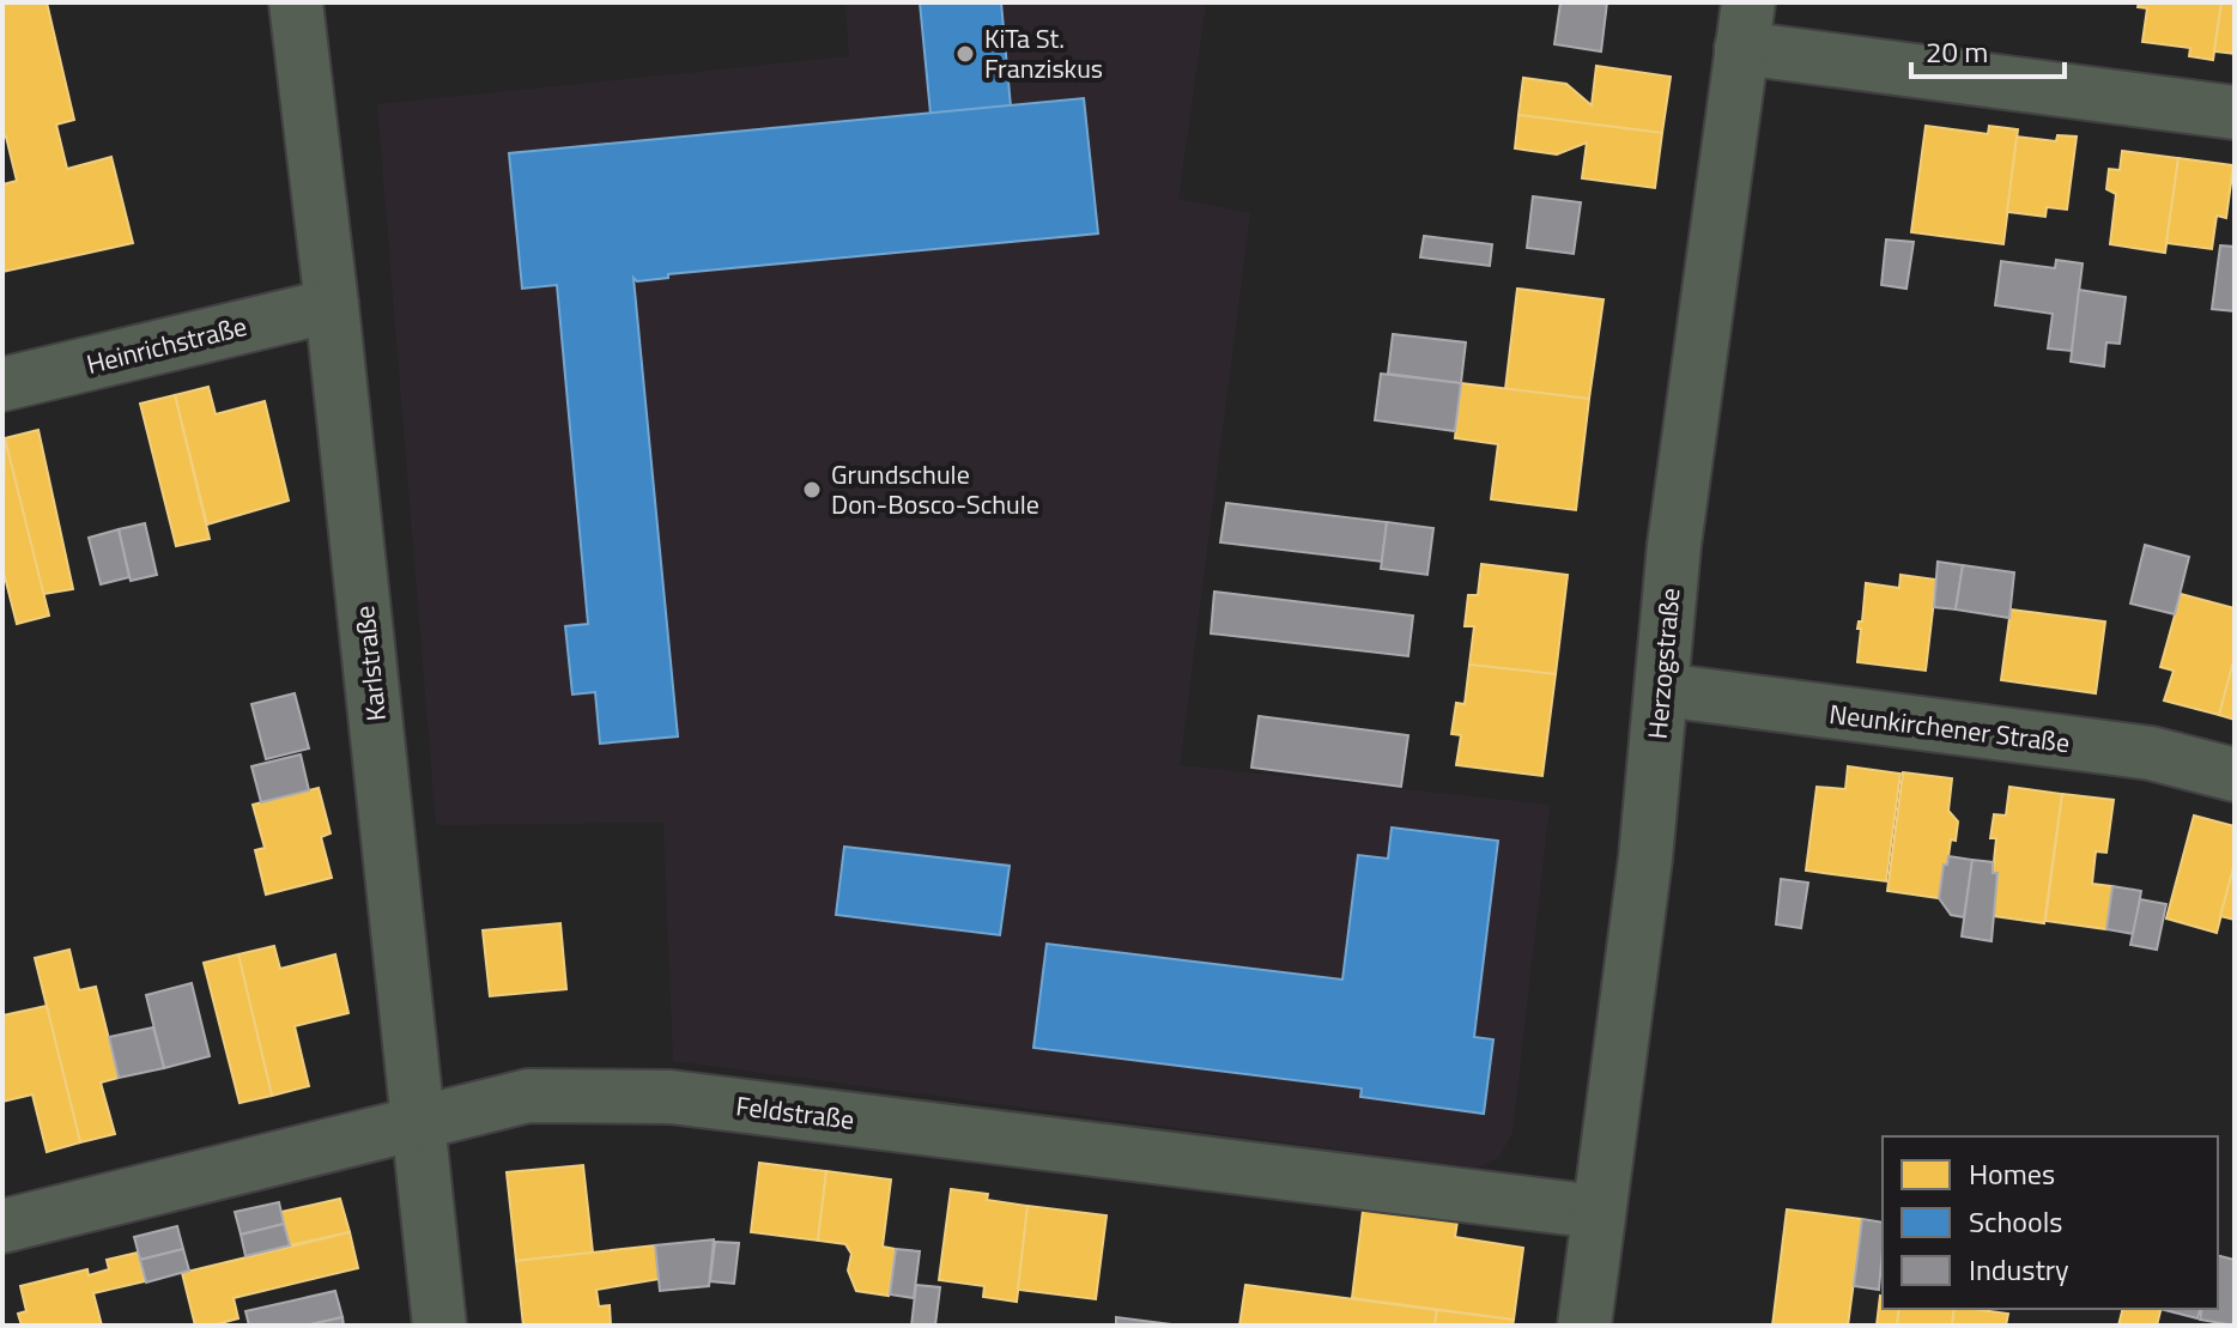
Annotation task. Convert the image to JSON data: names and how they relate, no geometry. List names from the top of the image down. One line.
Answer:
{"streets":{"street":["Heinrichstraße","Karlstraße","Herzogstraße","Neunkirchener Straße","Feldstraße"]},"crossings":[["Heinrichstraße","Karlstraße"],["Karlstraße","Feldstraße"],["Herzogstraße","Neunkirchener Straße"],["Herzogstraße","Feldstraße"]],"places":["KiTa St. Franziskus","Grundschule Don-Bosco-Schule"],"legend":["Homes","Schools","Industry"],"scale_bar":"20 m"}
